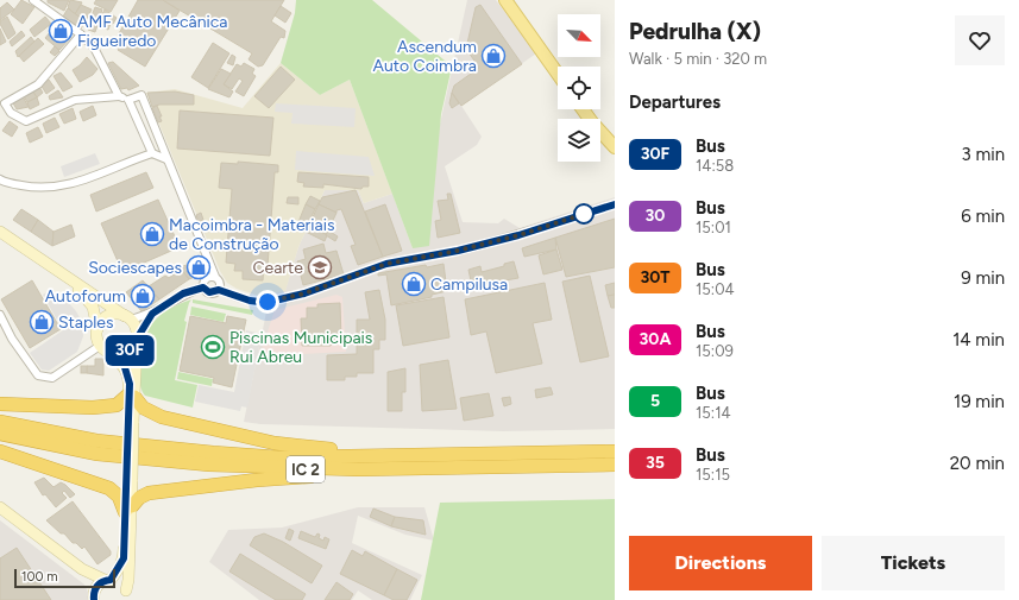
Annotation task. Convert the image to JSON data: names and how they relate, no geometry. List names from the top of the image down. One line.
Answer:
{"streets":{"highway":["IC 2"]},"places":{"shop":["AMF Auto Mecânica Figueiredo","Ascendum Auto Coimbra","Macoimbra - Materiais de Construção","Sociescapes","Campilusa","Autoforum","Staples"],"school or university":["Cearte"],"sports":["Piscinas Municipais Rui Abreu"]},"lines":["bus line 30F"],"scale_bar":"100 m","north":"bottom right","page":{"on_map":"30F","heading":[["Pedrulha (X)","Walk · 5 min · 320 m"],"Departures"],"list":[{"mark":"30F","name":"Bus","note":"14:58","value":"3 min"},{"mark":"30","name":"Bus","note":"15:01","value":"6 min"},{"mark":"30T","name":"Bus","note":"15:04","value":"9 min"},{"mark":"30A","name":"Bus","note":"15:09","value":"14 min"},{"mark":"5","name":"Bus","note":"15:14","value":"19 min"},{"mark":"35","name":"Bus","note":"15:15","value":"20 min"}],"buttons":["Directions","Tickets"],"scale":"100 m"}}
